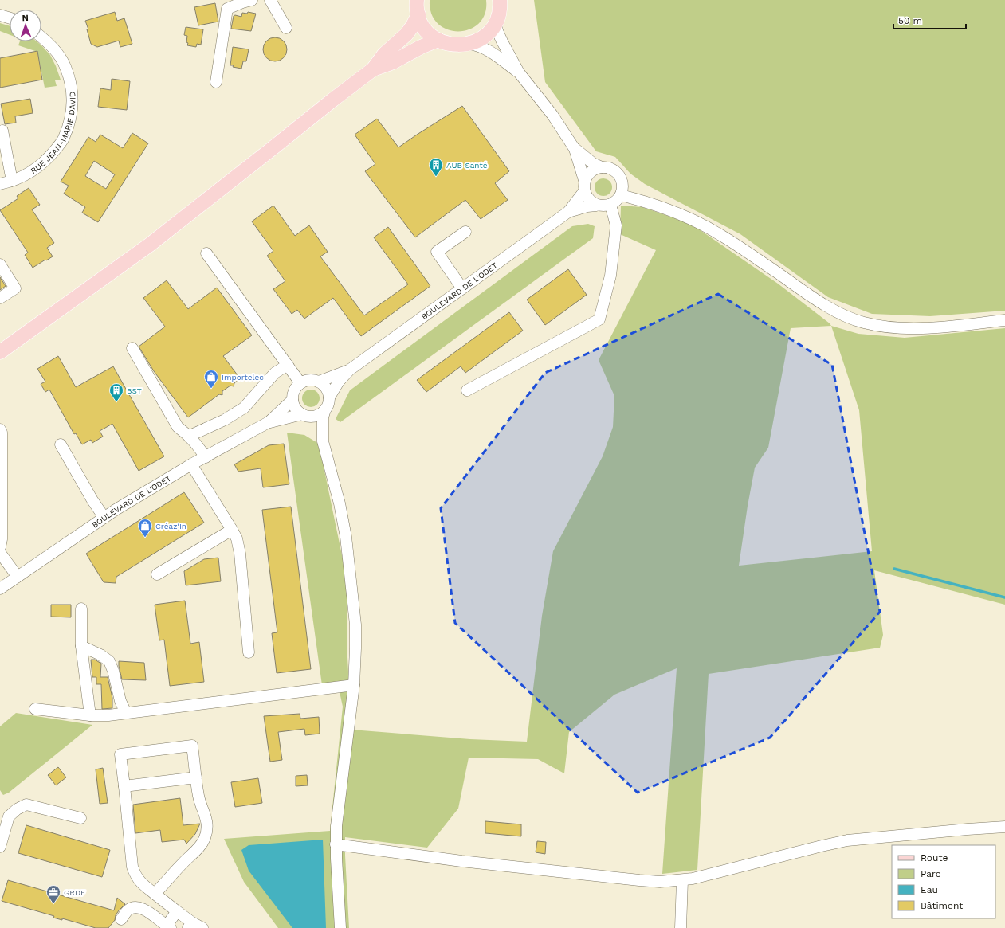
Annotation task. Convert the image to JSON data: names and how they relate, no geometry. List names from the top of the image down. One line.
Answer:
{"streets":{"street":["RUE JEAN-MARIE DAVID","BOULEVARD DE L'ODET"]},"places":{"building":["AUB Santé","BST"],"shop":["Importelec","Créaz'In"],"office":["GRDF"]},"legend":["Route","Parc","Eau","Bâtiment"],"scale_bar":"50 m","north":"top"}
